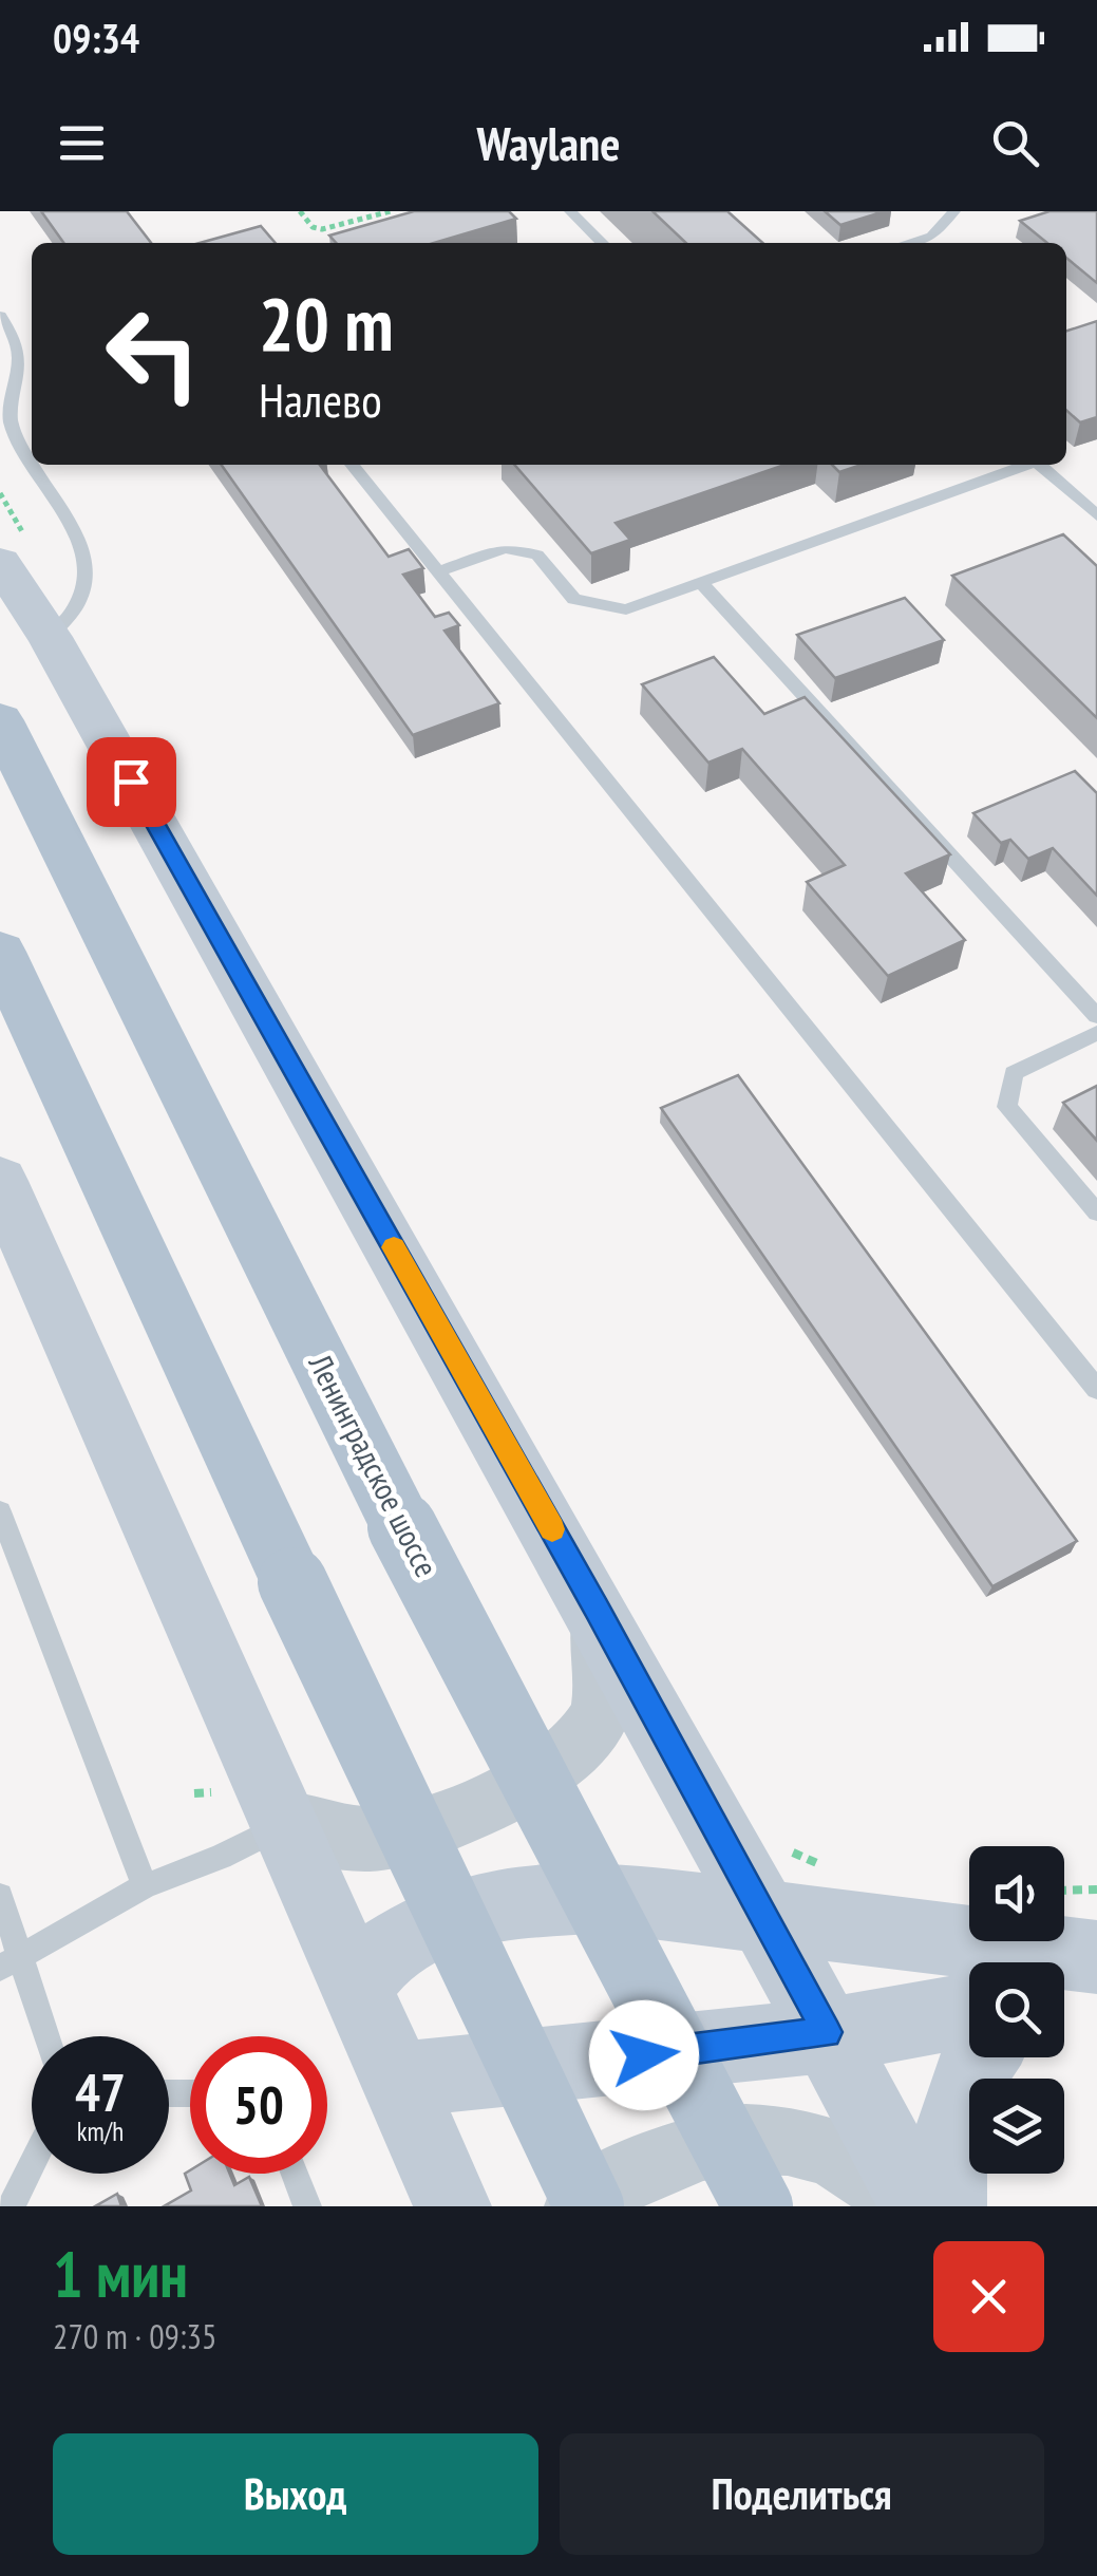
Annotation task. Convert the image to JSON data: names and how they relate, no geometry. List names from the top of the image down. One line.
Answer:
{"streets":{"main road":["Ленинградское шоссе"]},"page":{"status":"09:34","header":"Waylane","turn":["20 m","Налево"],"speed":"47 km/h","limit":"50","heading":["1 мин","270 m · 09:35"],"buttons":["Выход","Поделиться"]}}
